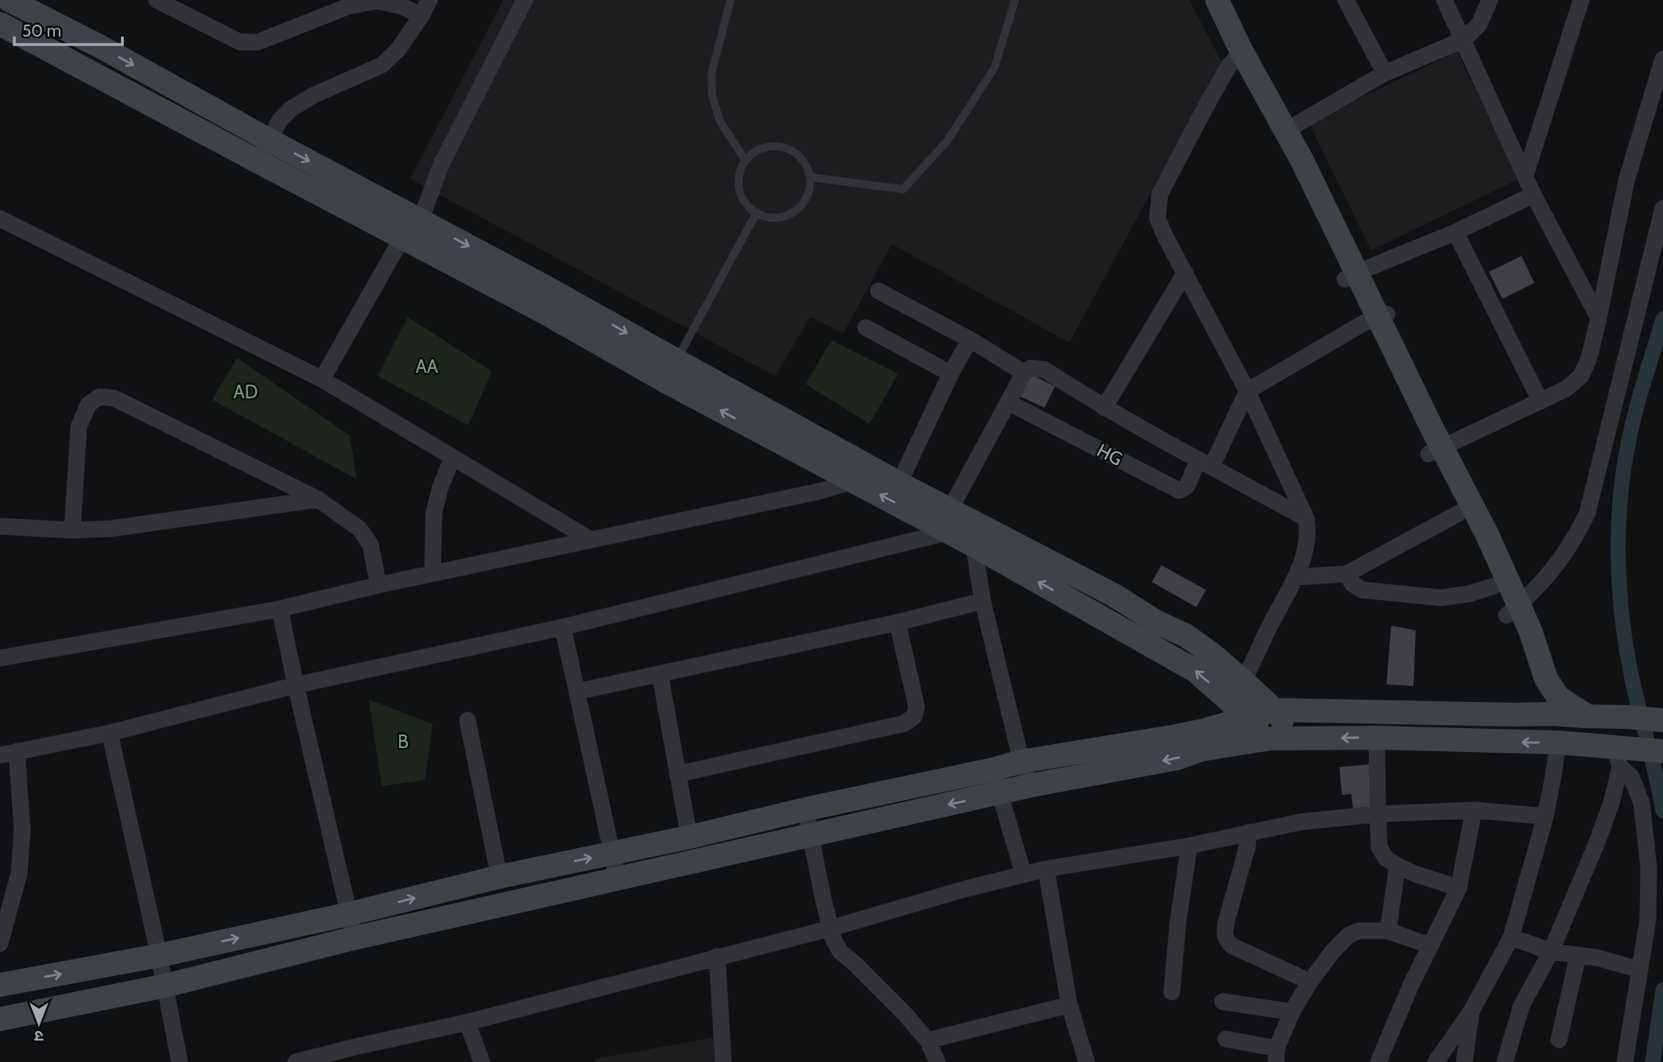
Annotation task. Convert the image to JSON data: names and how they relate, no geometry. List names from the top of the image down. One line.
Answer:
{"streets":{"street":["HG"]},"parks":["AA","AD","B"],"scale_bar":"50 m","north":"bottom"}
